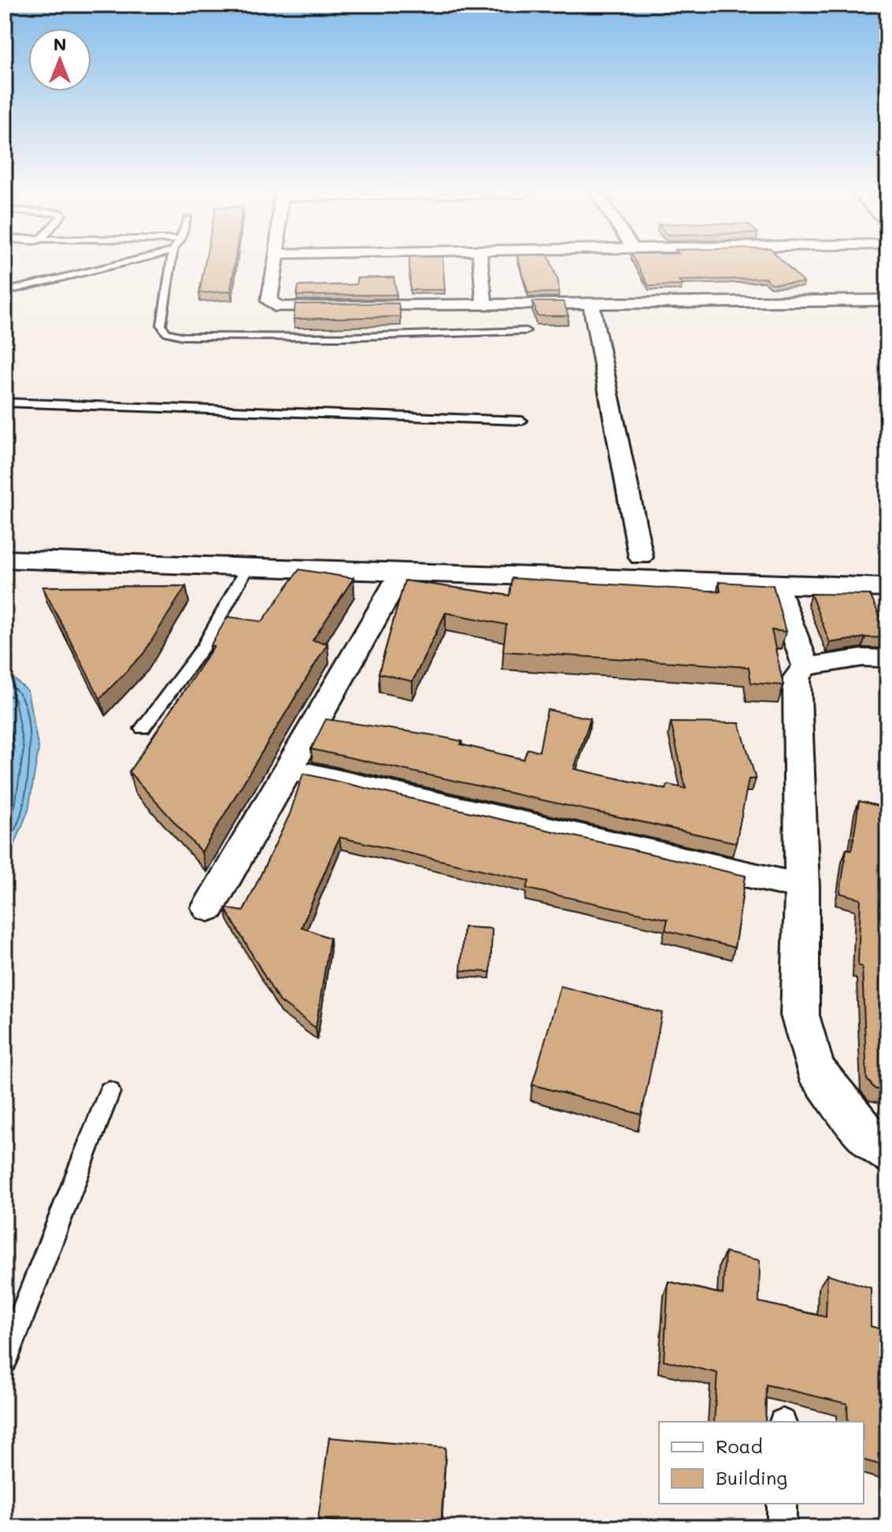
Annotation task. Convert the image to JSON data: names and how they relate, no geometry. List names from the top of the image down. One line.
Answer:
{"legend":["Road","Building"],"north":"top"}
